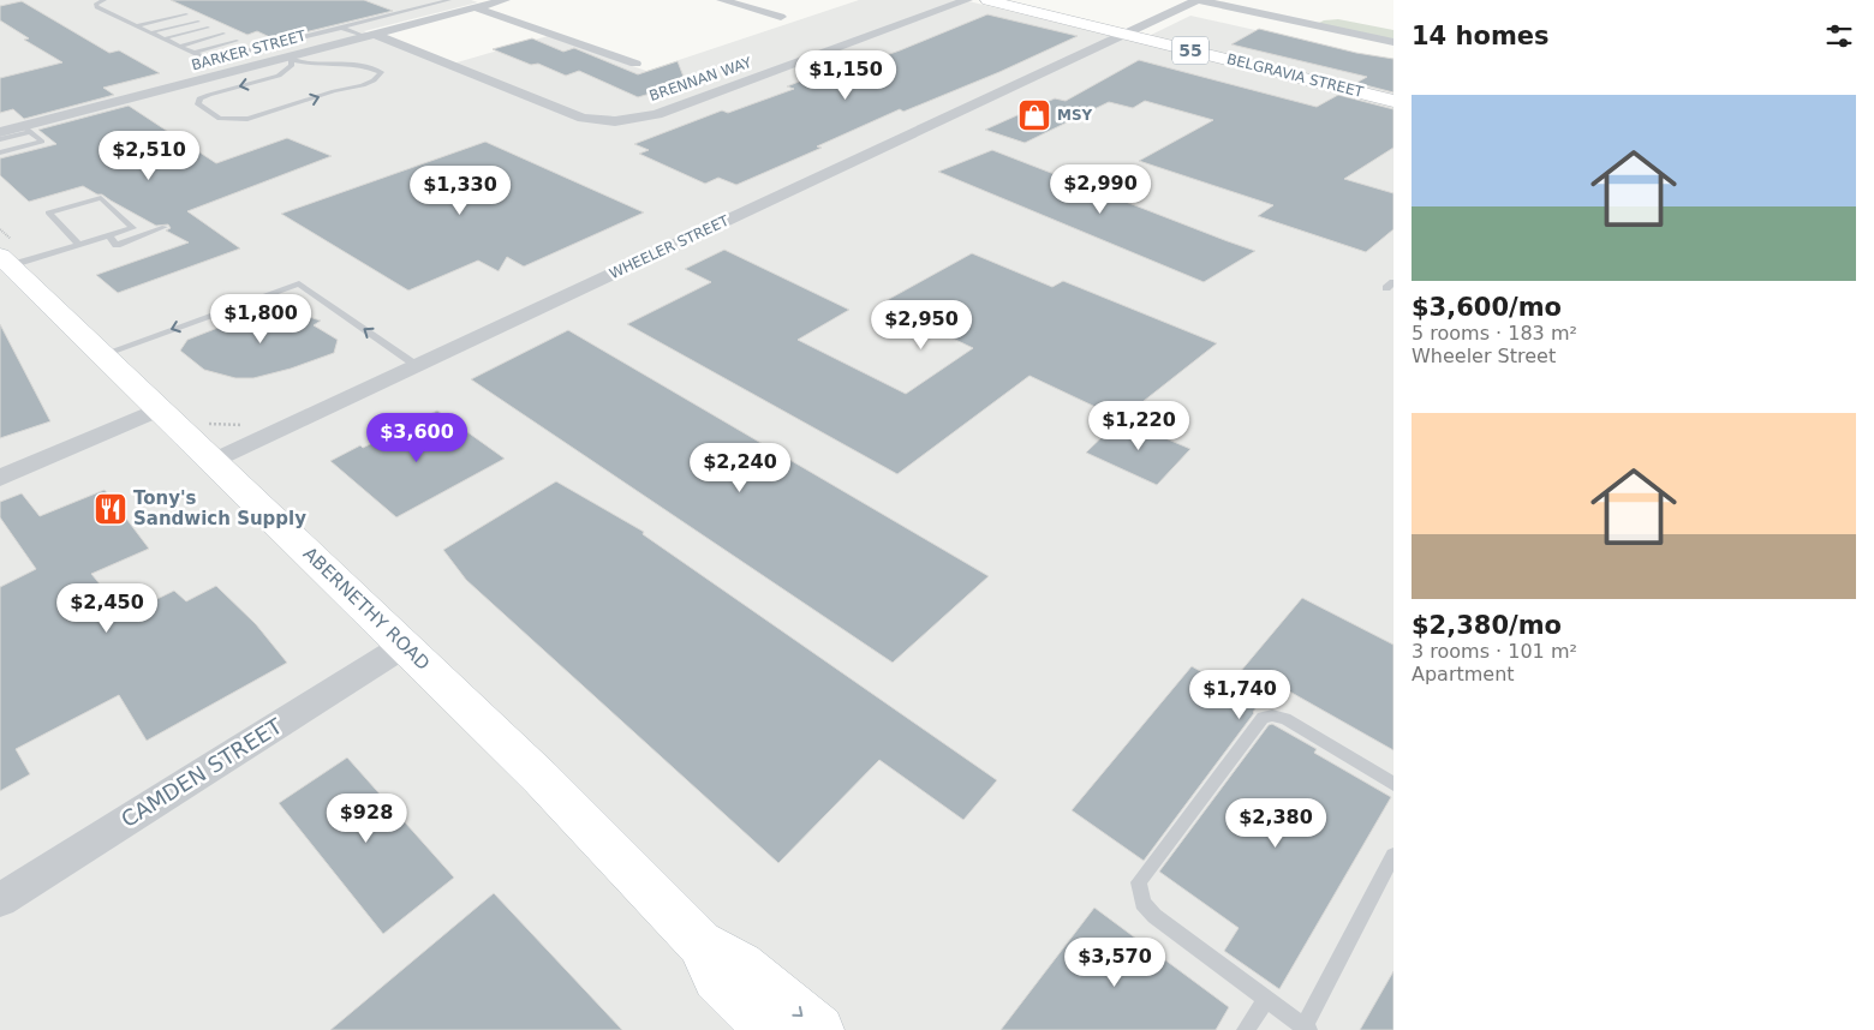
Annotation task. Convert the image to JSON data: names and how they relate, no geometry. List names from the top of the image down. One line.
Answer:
{"streets":{"street":["BARKER STREET","55","BELGRAVIA STREET","BRENNAN WAY","WHEELER STREET","ABERNETHY ROAD","CAMDEN STREET"]},"crossings":[["BARKER STREET","BRENNAN WAY"],["BELGRAVIA STREET","WHEELER STREET"],["WHEELER STREET","ABERNETHY ROAD"],["ABERNETHY ROAD","CAMDEN STREET"]],"places":{"shop":["MSY"],"restaurant":["Tony's Sandwich Supply"]},"page":{"heading":"14 homes","price":["$1,150","$2,510","$2,990","$1,330","$1,800","$2,950","$1,220","$3,600","$2,240","$2,450","$1,740","$928","$2,380","$3,570"],"list":[{"name":"$3,600/mo","note":"5 rooms · 183 m² · Wheeler Street"},{"name":"$2,380/mo","note":"3 rooms · 101 m² · Apartment"}]}}
